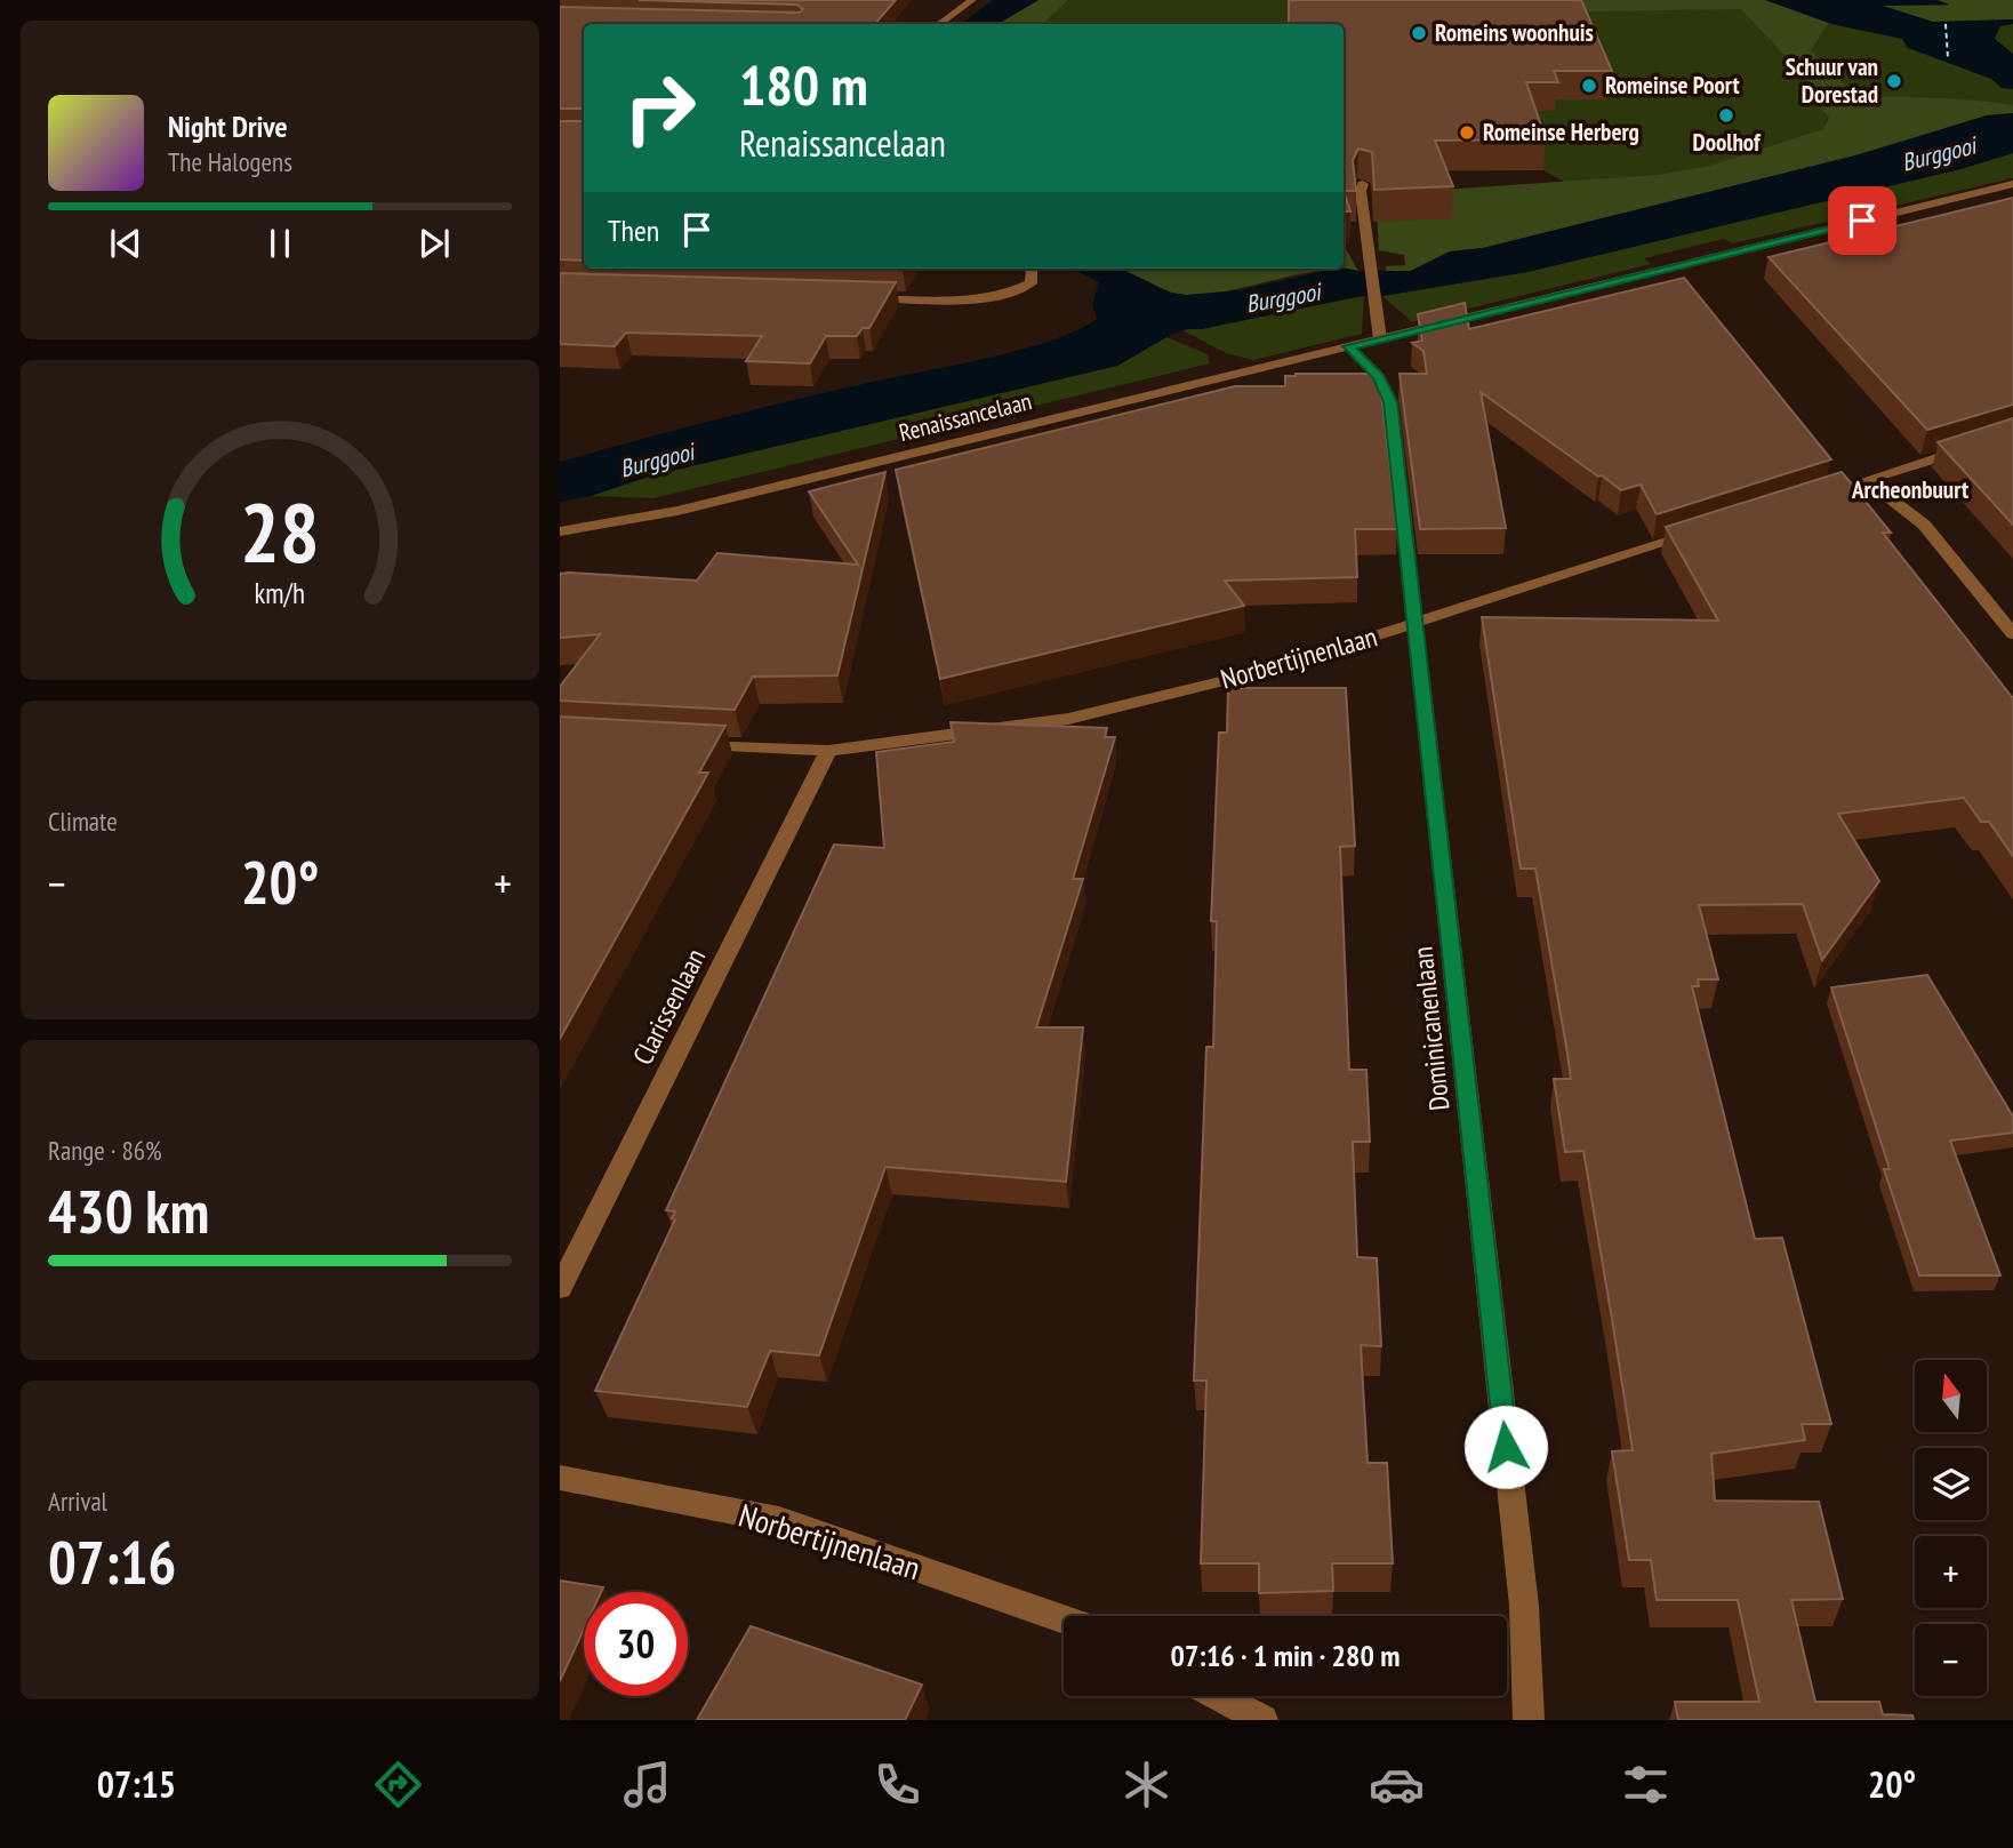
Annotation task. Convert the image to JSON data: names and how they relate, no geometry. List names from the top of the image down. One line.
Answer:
{"streets":{"street":["Renaissancelaan","Norbertijnenlaan","Clarissenlaan","Dominicanenlaan"]},"crossings":[["Renaissancelaan","Dominicanenlaan"],["Norbertijnenlaan","Clarissenlaan"],["Norbertijnenlaan","Dominicanenlaan"]],"districts":["Archeonbuurt"],"water":["Burggooi"],"places":["Romeins woonhuis","Schuur van Dorestad","Romeinse Poort","Doolhof","Romeinse Herberg"],"north":"top","page":{"turn":["180 m","Renaissancelaan"],"song":["Night Drive","The Halogens"],"then":"Then","tile":["Climate",["Range · 86%","430 km"],["Arrival","07:16"]],"heat":["−","20°","+"],"map_buttons":["+","−"],"limit":"30","trip":"07:16 · 1 min · 280 m","tabs":["07:15","20°"],"gauge":["28","km/h"]}}
